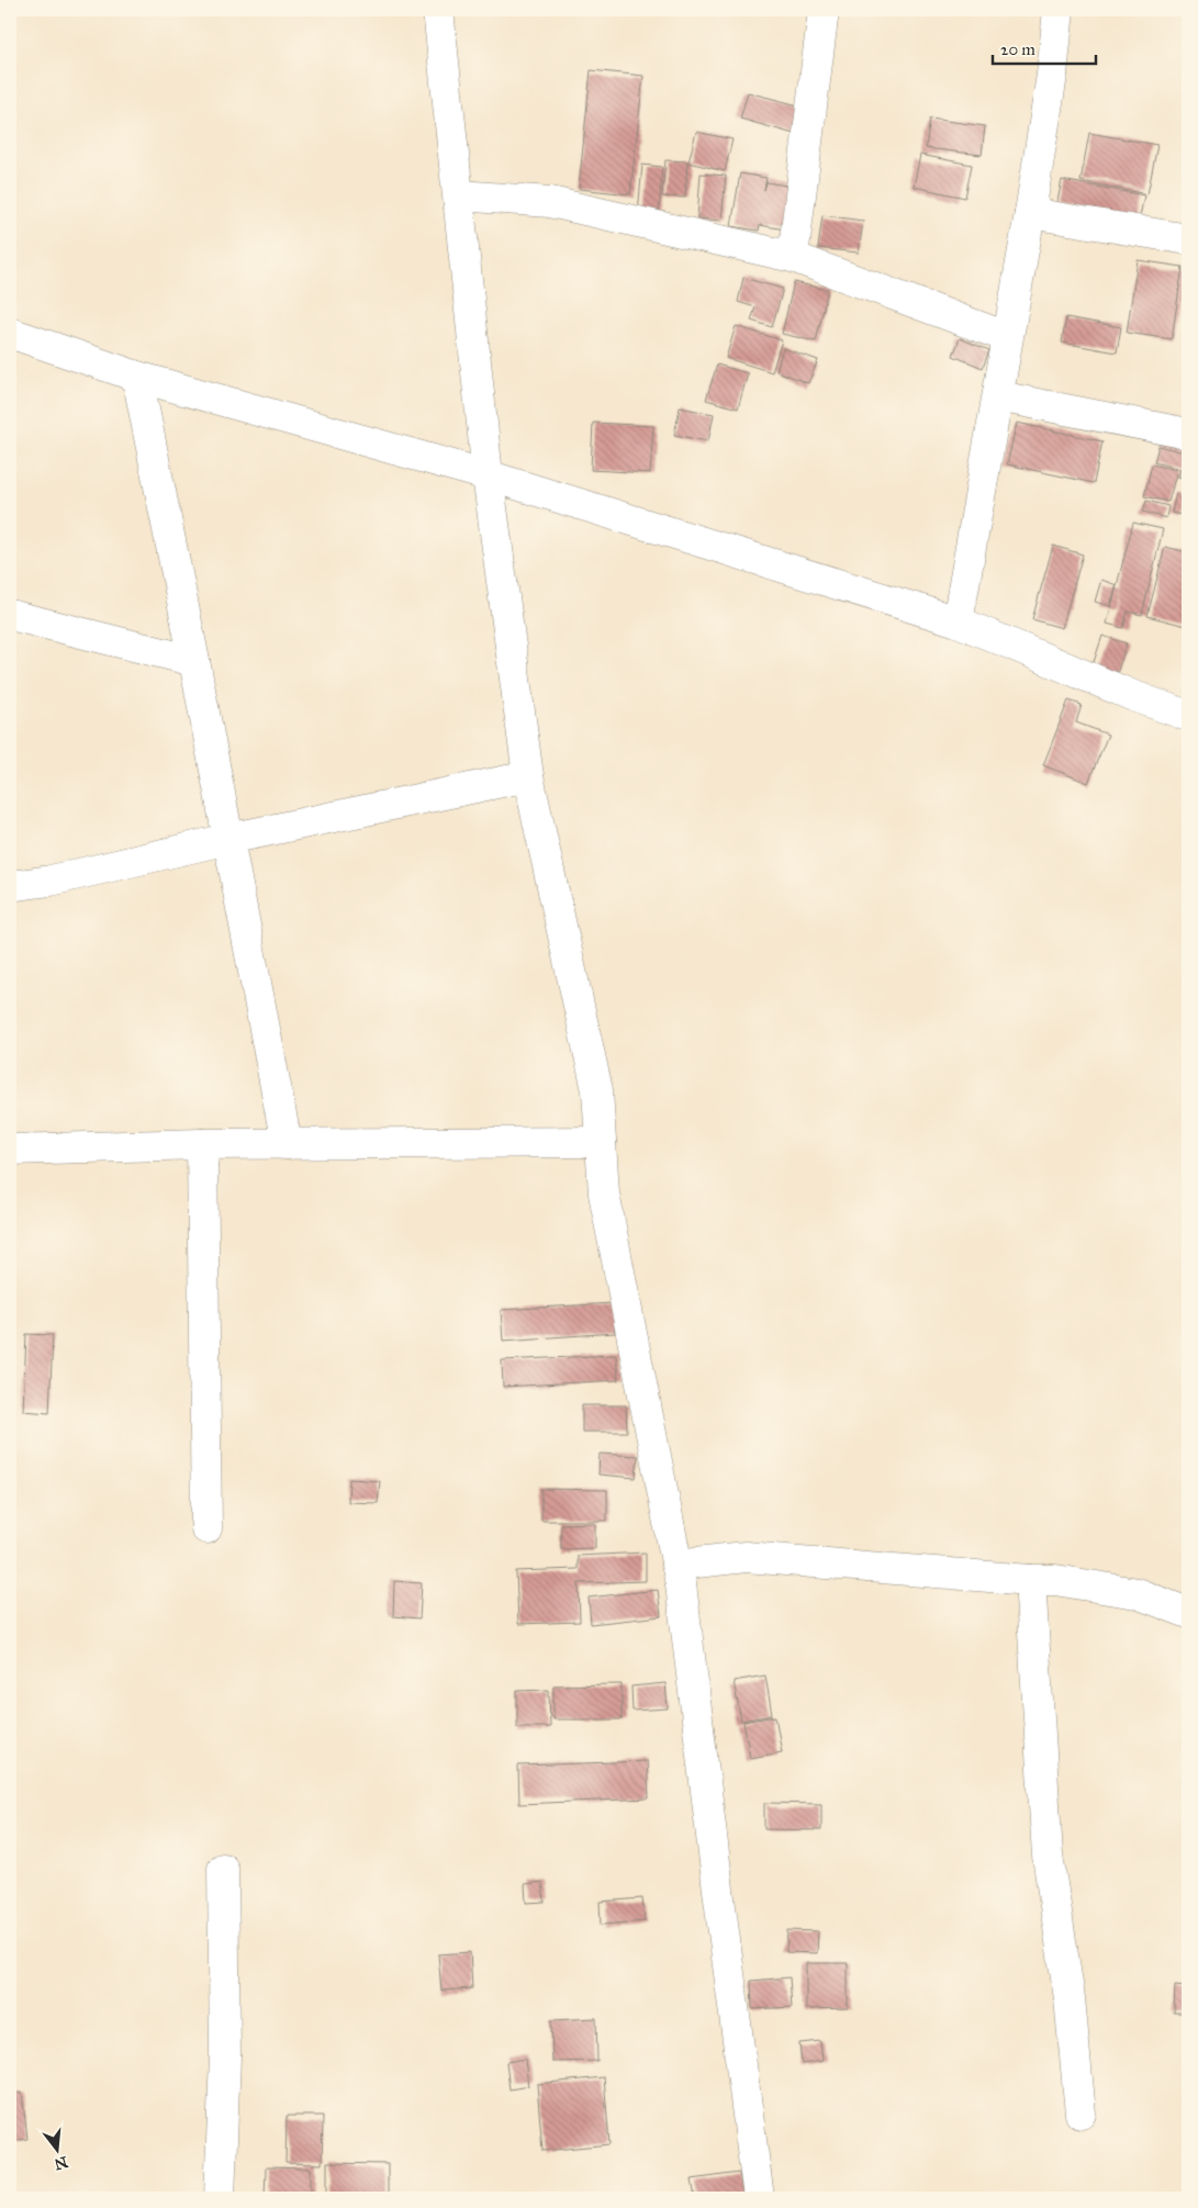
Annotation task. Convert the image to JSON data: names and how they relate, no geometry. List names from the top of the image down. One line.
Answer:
{"scale_bar":"20 m","north":"bottom"}
